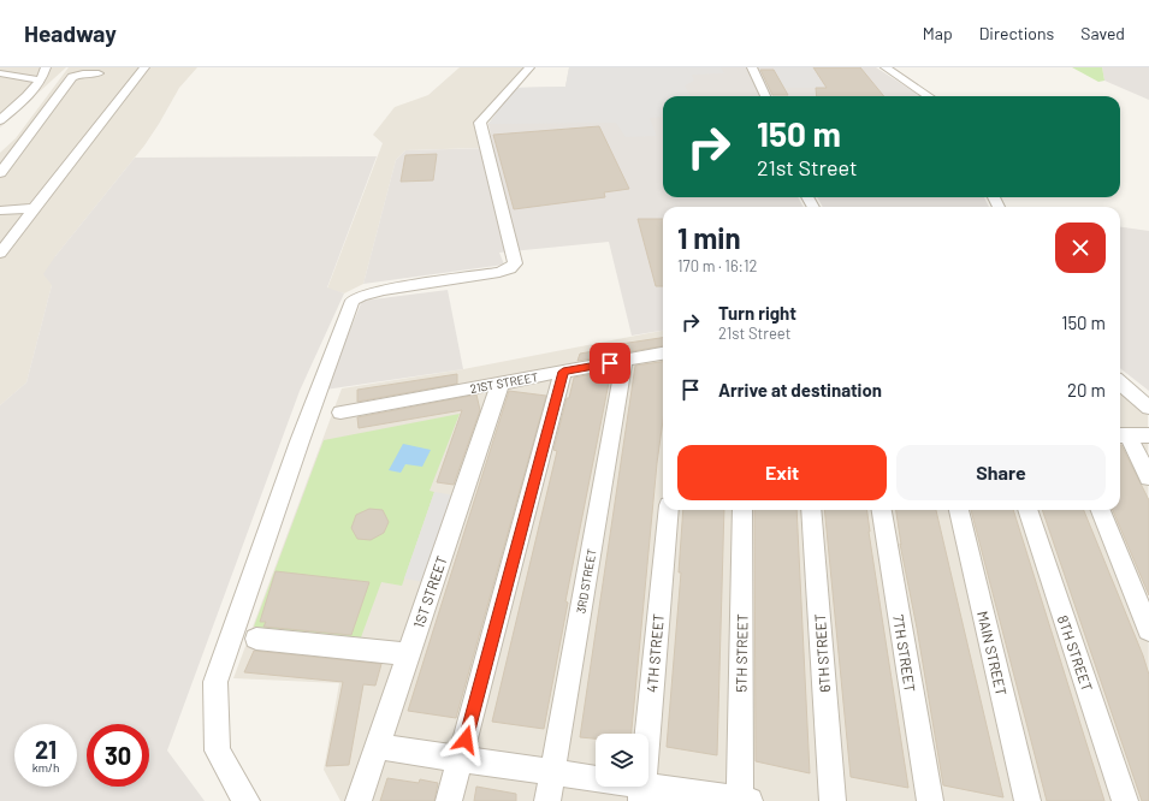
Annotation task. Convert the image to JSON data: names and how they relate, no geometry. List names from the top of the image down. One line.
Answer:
{"streets":{"street":["21ST STREET","3RD STREET","1ST STREET","4TH STREET","5TH STREET","6TH STREET","7TH STREET","MAIN STREET","8TH STREET"]},"crossings":[["21ST STREET","3RD STREET"],["21ST STREET","1ST STREET"]],"page":{"header":"Headway","nav":["Map","Directions","Saved"],"turn":["150 m","21st Street"],"heading":["1 min","170 m · 16:12"],"list":[{"name":"Turn right","note":"21st Street","value":"150 m"},{"name":"Arrive at destination","value":"20 m"}],"buttons":["Exit","Share"],"speed":"21 km/h","limit":"30"}}
